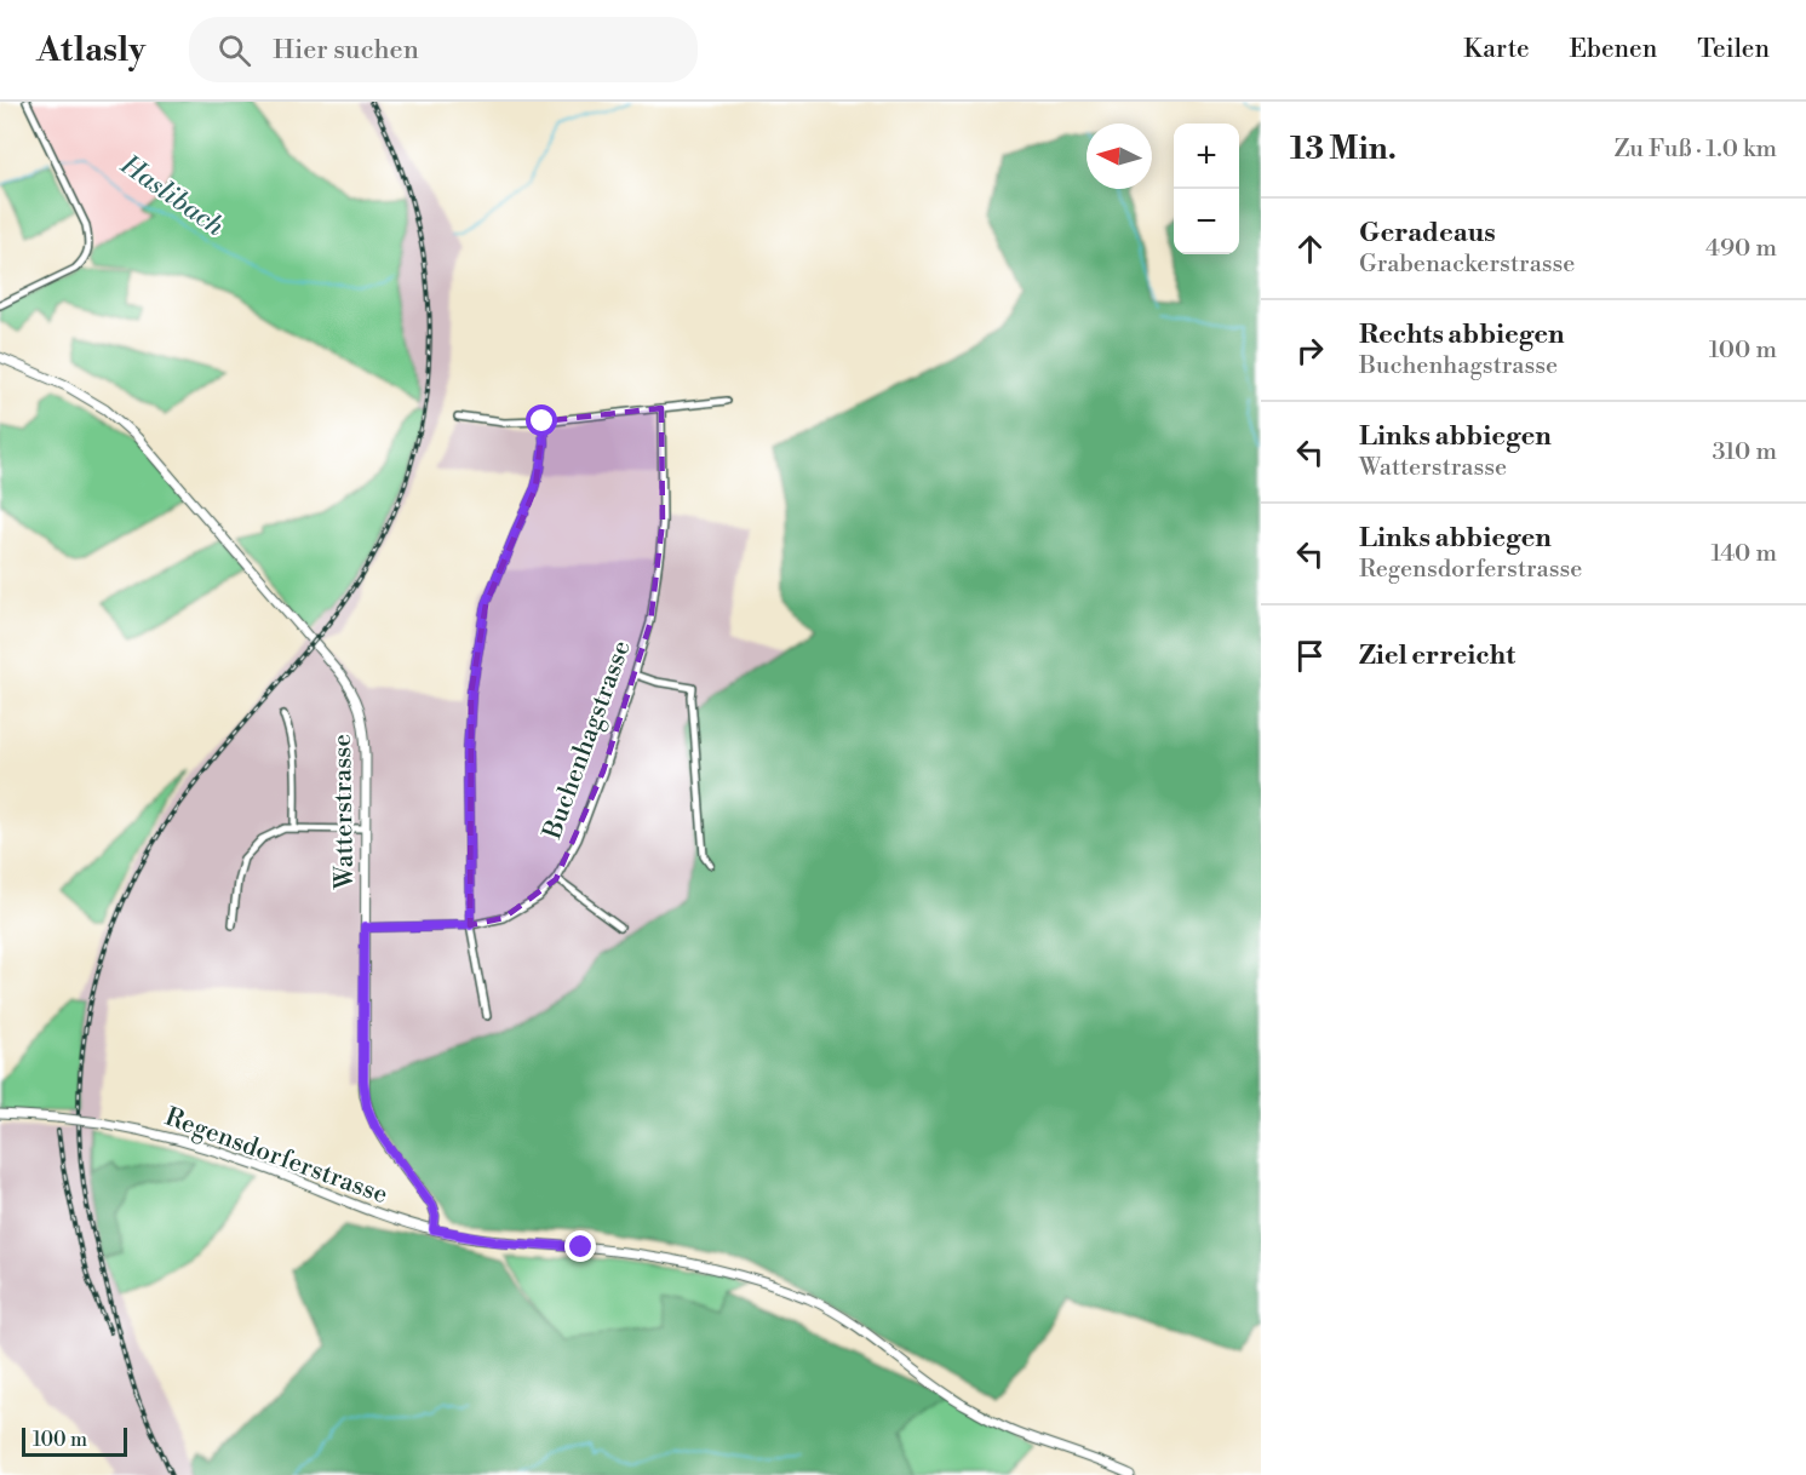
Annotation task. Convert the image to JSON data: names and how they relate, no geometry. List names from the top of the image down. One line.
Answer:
{"streets":{"street":["Buchenhagstrasse","Watterstrasse","Regensdorferstrasse"]},"crossings":[["Buchenhagstrasse","Watterstrasse"],["Watterstrasse","Regensdorferstrasse"]],"water":["Haslibach"],"scale_bar":"100 m","north":"left","page":{"header":"Atlasly","search":"Hier suchen","nav":["Karte","Ebenen","Teilen"],"heading":["13 Min.","Zu Fuß · 1.0 km"],"map_buttons":["+","−"],"list":[["Geradeaus","Grabenackerstrasse","490 m"],["Rechts abbiegen","Buchenhagstrasse","100 m"],["Links abbiegen","Watterstrasse","310 m"],["Links abbiegen","Regensdorferstrasse","140 m"],"Ziel erreicht"],"scale":"100 m"}}
